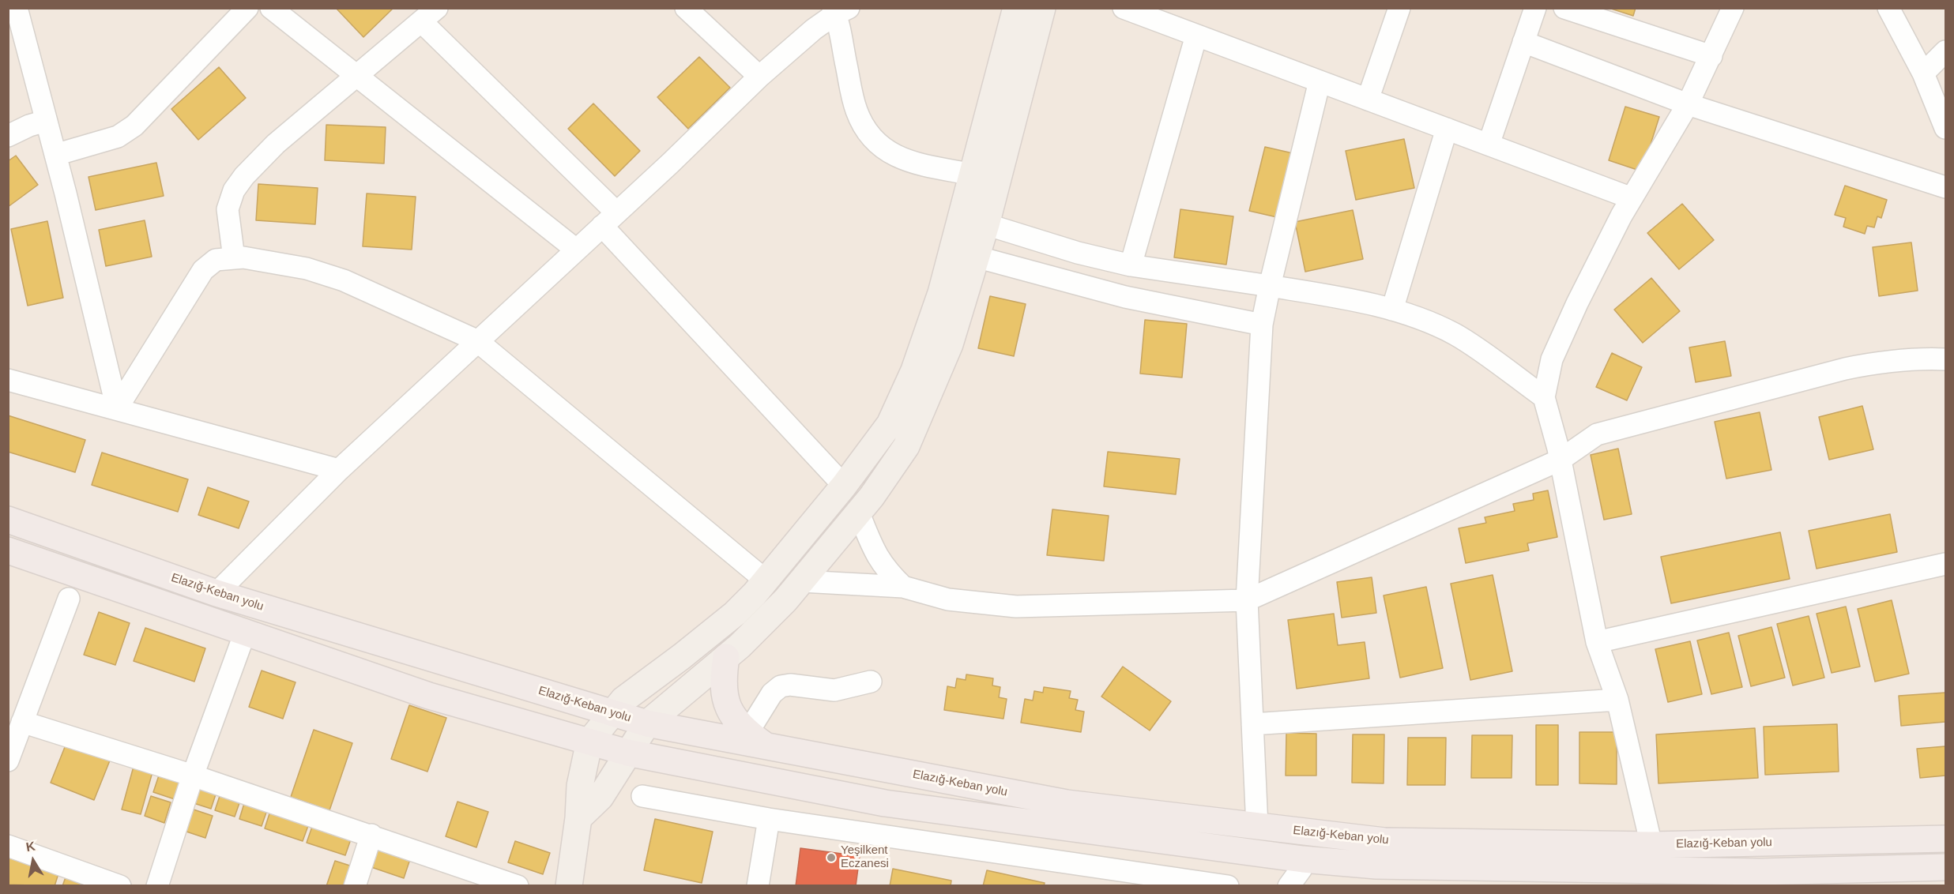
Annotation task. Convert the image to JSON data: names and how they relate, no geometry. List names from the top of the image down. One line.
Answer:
{"streets":{"highway":["Elazığ-Keban yolu"]},"places":["Yeşilkent Eczanesi"],"north":"top"}
